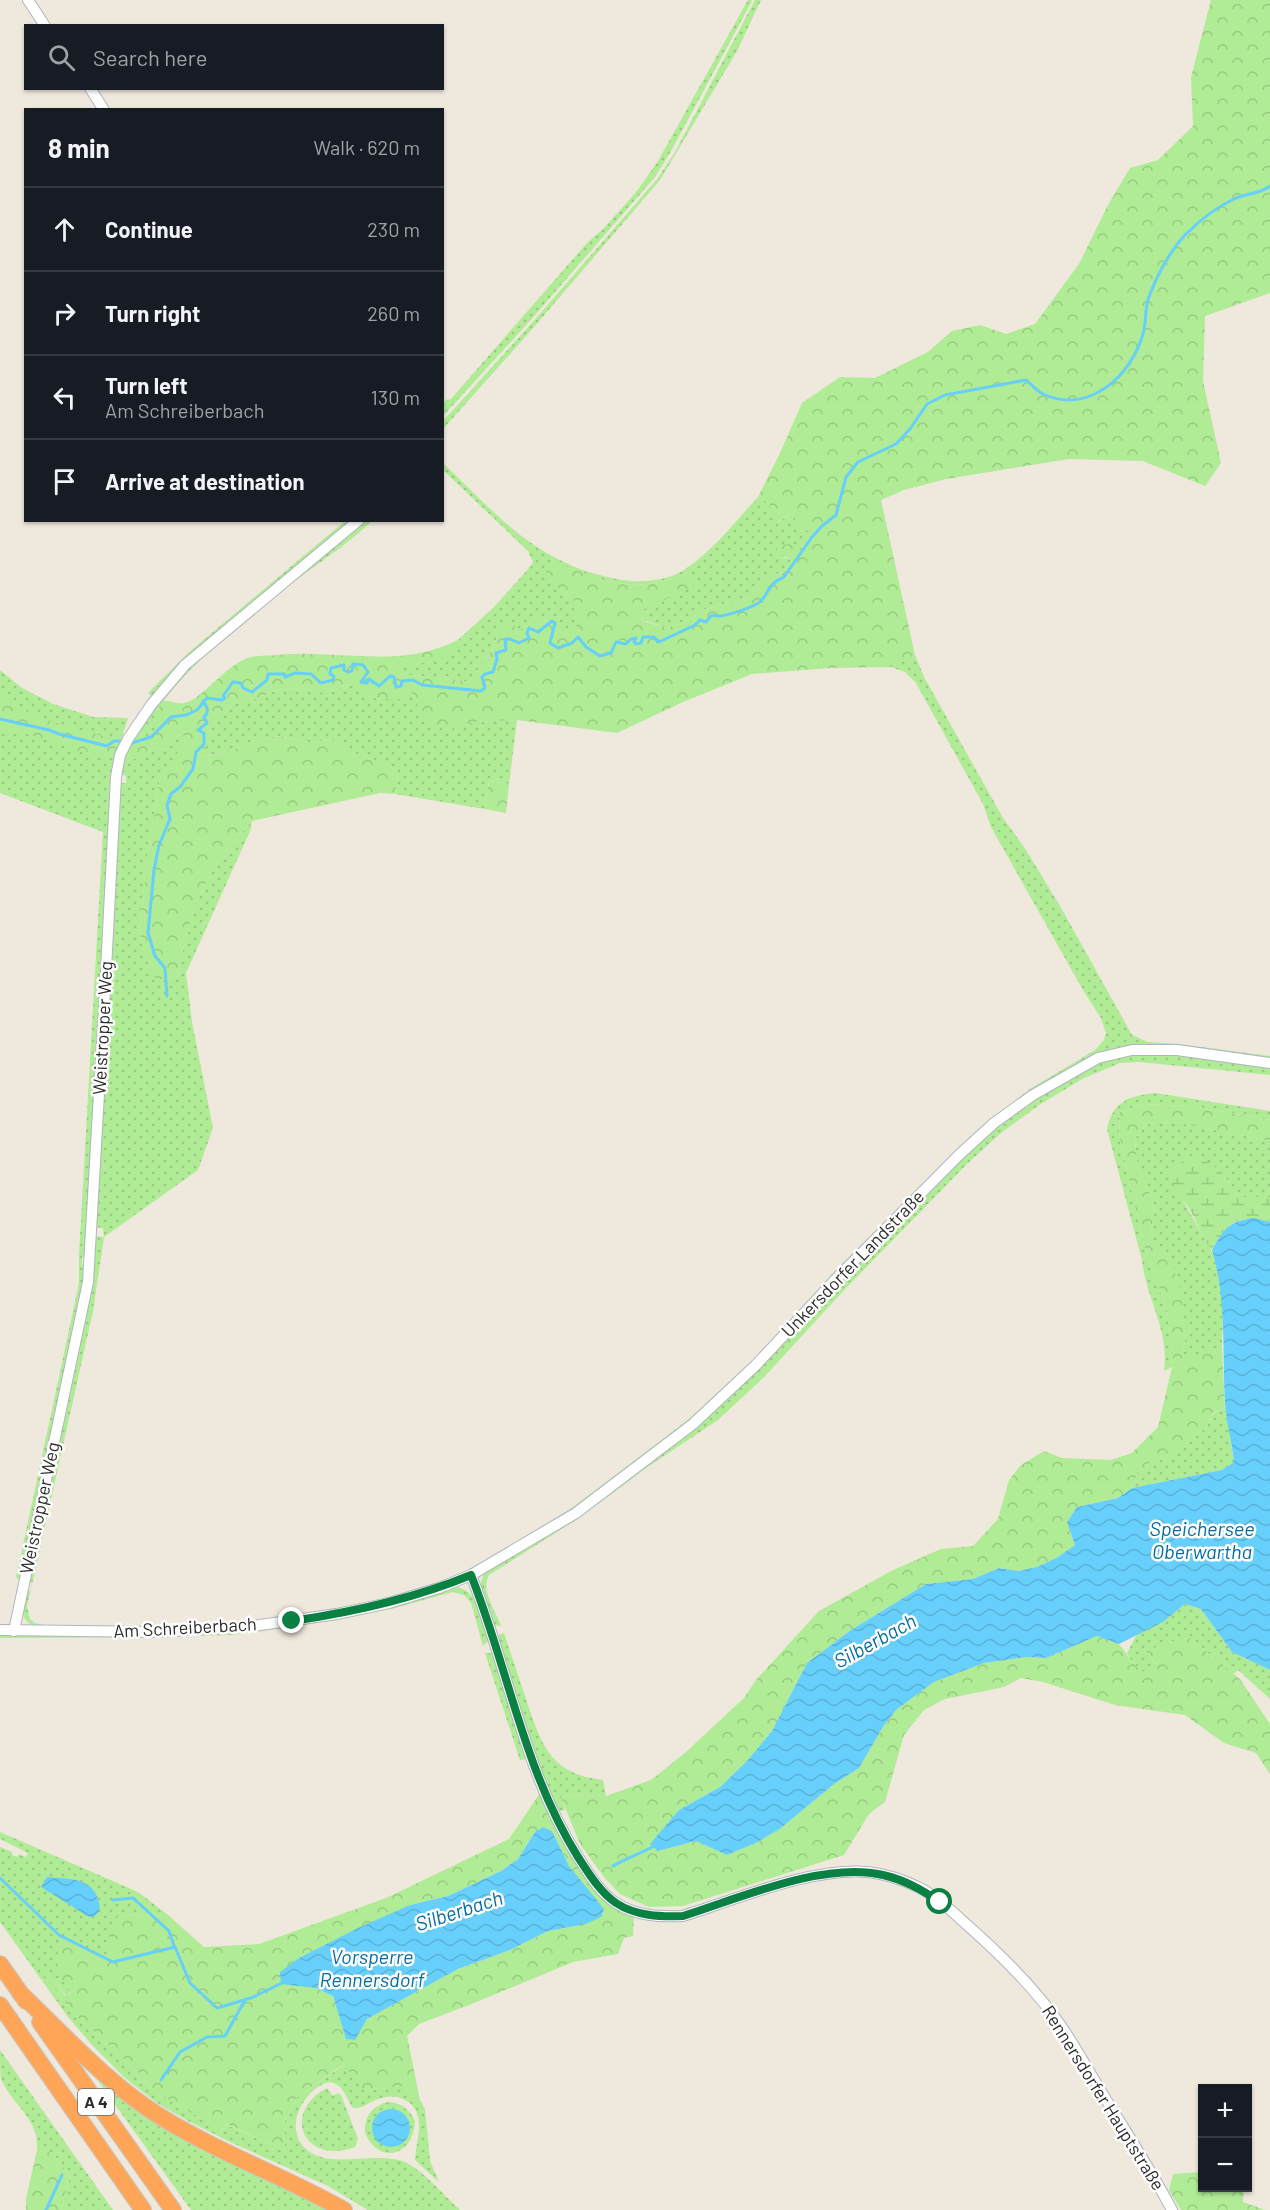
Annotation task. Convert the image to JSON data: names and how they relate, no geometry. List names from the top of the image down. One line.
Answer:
{"streets":{"highway":["A 4"],"street":["Weistropper Weg","Unkersdorfer Landstraße","Am Schreiberbach","Rennersdorfer Hauptstraße"]},"crossings":[["Weistropper Weg","Am Schreiberbach"],["Unkersdorfer Landstraße","Am Schreiberbach"],["Unkersdorfer Landstraße","Rennersdorfer Hauptstraße"],["Am Schreiberbach","Rennersdorfer Hauptstraße"]],"water":["Speichersee Oberwartha","Silberbach","Vorsperre Rennersdorf"],"page":{"search":"Search here","heading":["8 min","Walk · 620 m"],"list":[["Continue","230 m"],["Turn right","260 m"],["Turn left","Am Schreiberbach","130 m"],"Arrive at destination"],"map_buttons":["+","−"]}}
